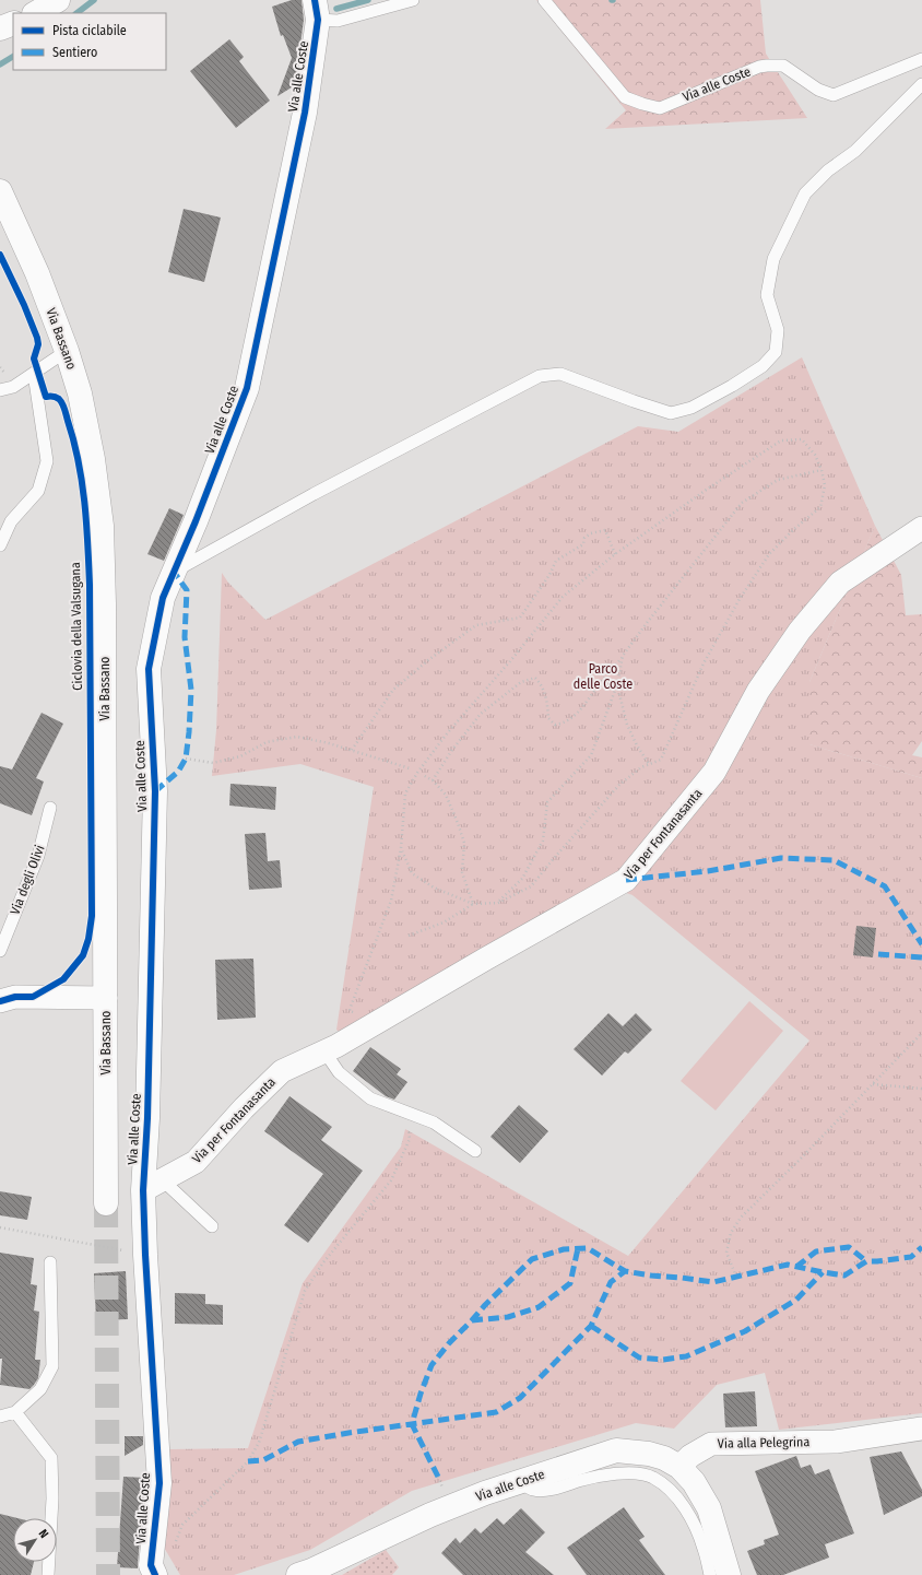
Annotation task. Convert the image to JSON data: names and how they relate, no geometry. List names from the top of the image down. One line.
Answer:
{"streets":{"street":["Via alle Coste","Via Bassano","Via per Fontanasanta","Via alla Pelegrina"],"lane":["Via degli Olivi"],"cycle path":["Ciclovia della Valsugana"]},"crossings":[["Via alle Coste","Via per Fontanasanta"],["Via alle Coste","Via alla Pelegrina"]],"parks":["Parco delle Coste"],"legend":["Pista ciclabile","Sentiero"],"north":"top right"}
